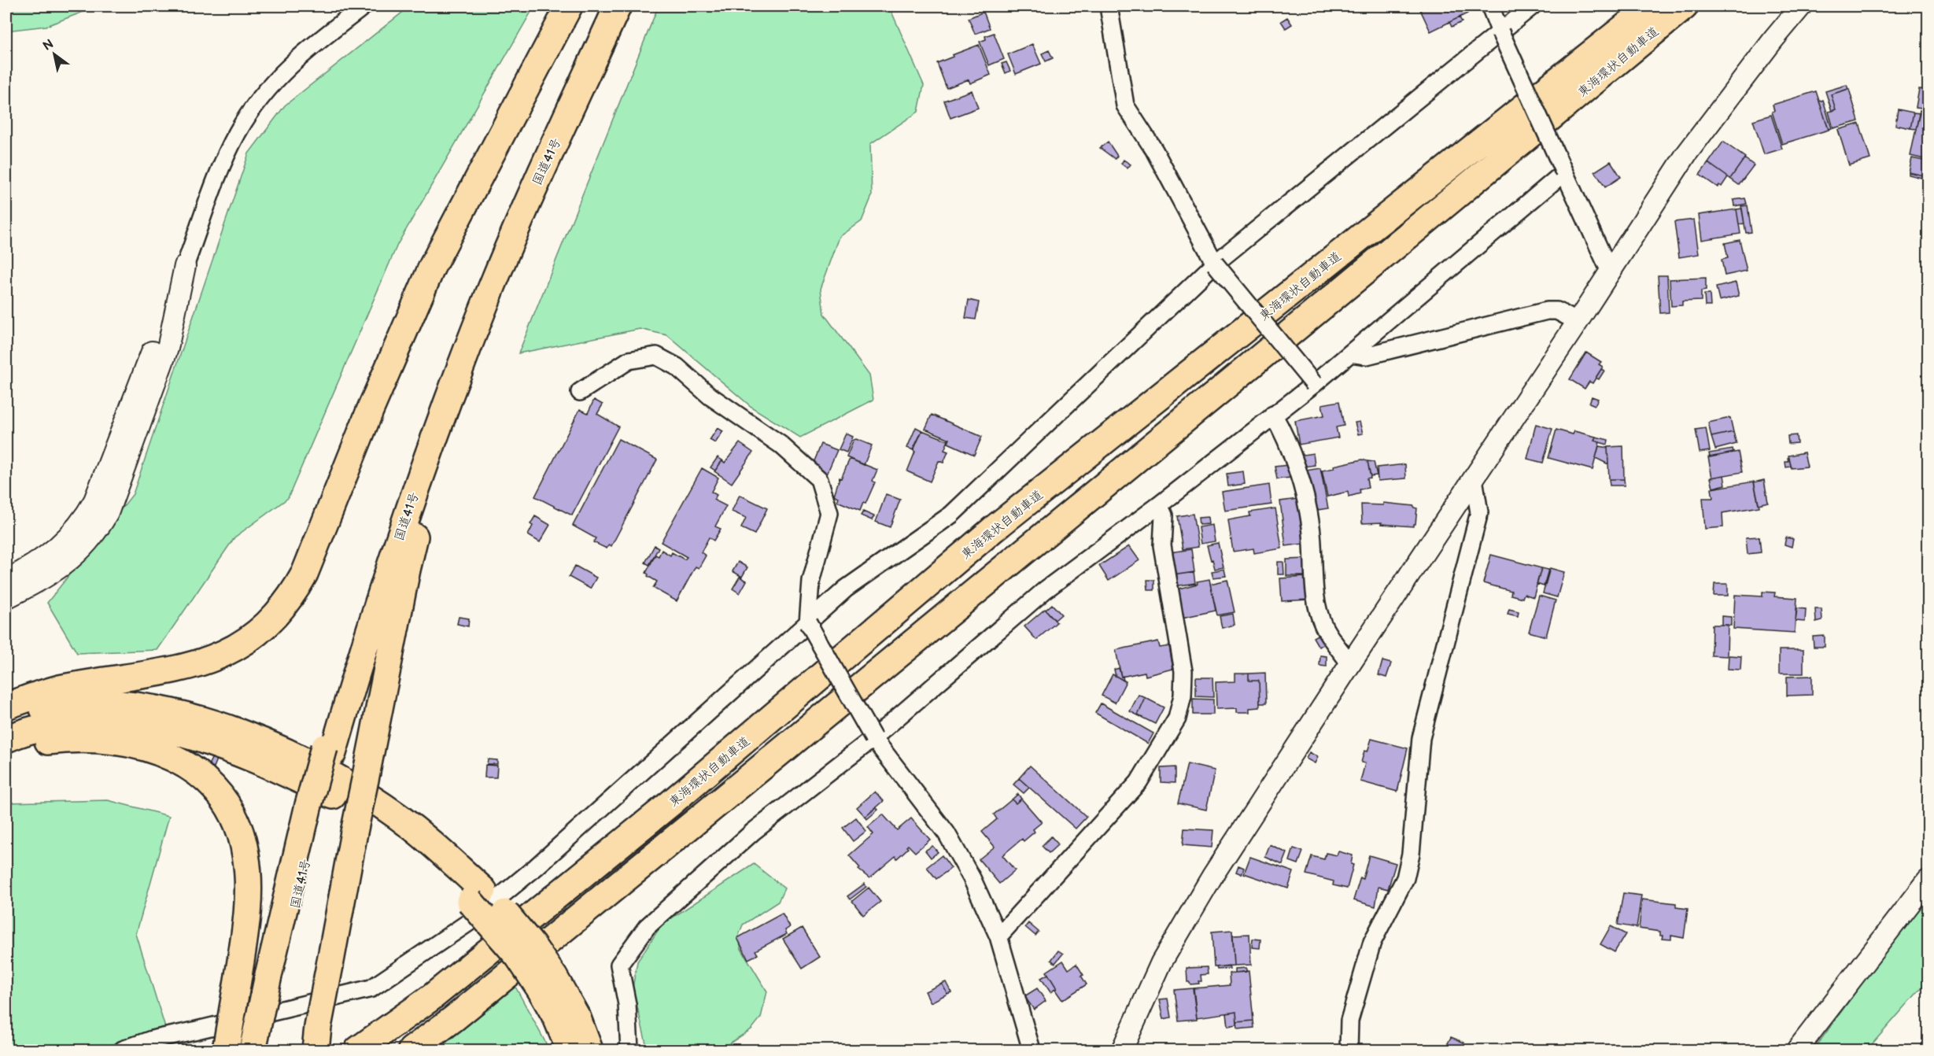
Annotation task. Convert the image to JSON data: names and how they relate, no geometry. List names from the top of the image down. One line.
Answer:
{"streets":{"highway":["東海環状自動車道","国道41号"]},"north":"top left"}
